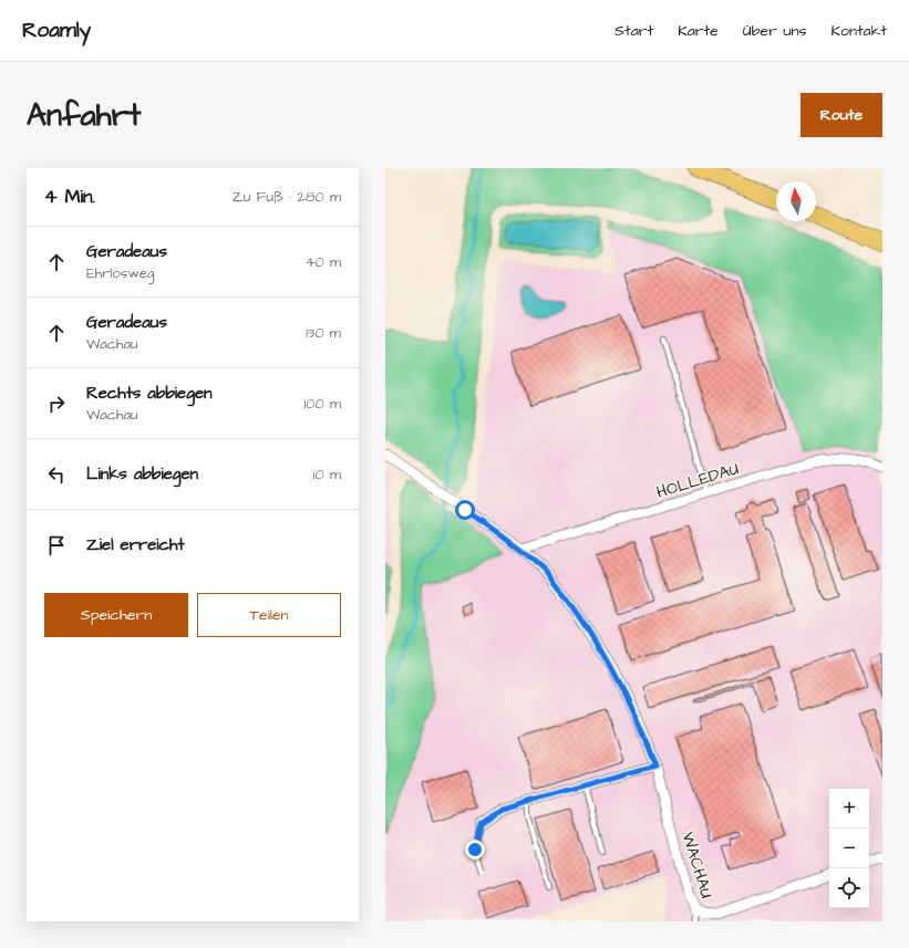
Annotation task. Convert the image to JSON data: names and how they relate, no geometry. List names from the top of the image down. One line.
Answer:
{"streets":{"street":["HOLLEDAU","WACHAU"]},"crossings":[["HOLLEDAU","WACHAU"]],"north":"top","page":{"header":"Roamly","nav":["Start","Karte","Über uns","Kontakt"],"buttons":["Route",["Speichern","Teilen"]],"title":"Anfahrt","heading":["4 Min.","Zu Fuß · 280 m"],"list":[["Geradeaus","Ehrlosweg","40 m"],["Geradeaus","Wachau","130 m"],["Rechts abbiegen","Wachau","100 m"],["Links abbiegen","10 m"],"Ziel erreicht"],"map_buttons":["+","−"]}}
